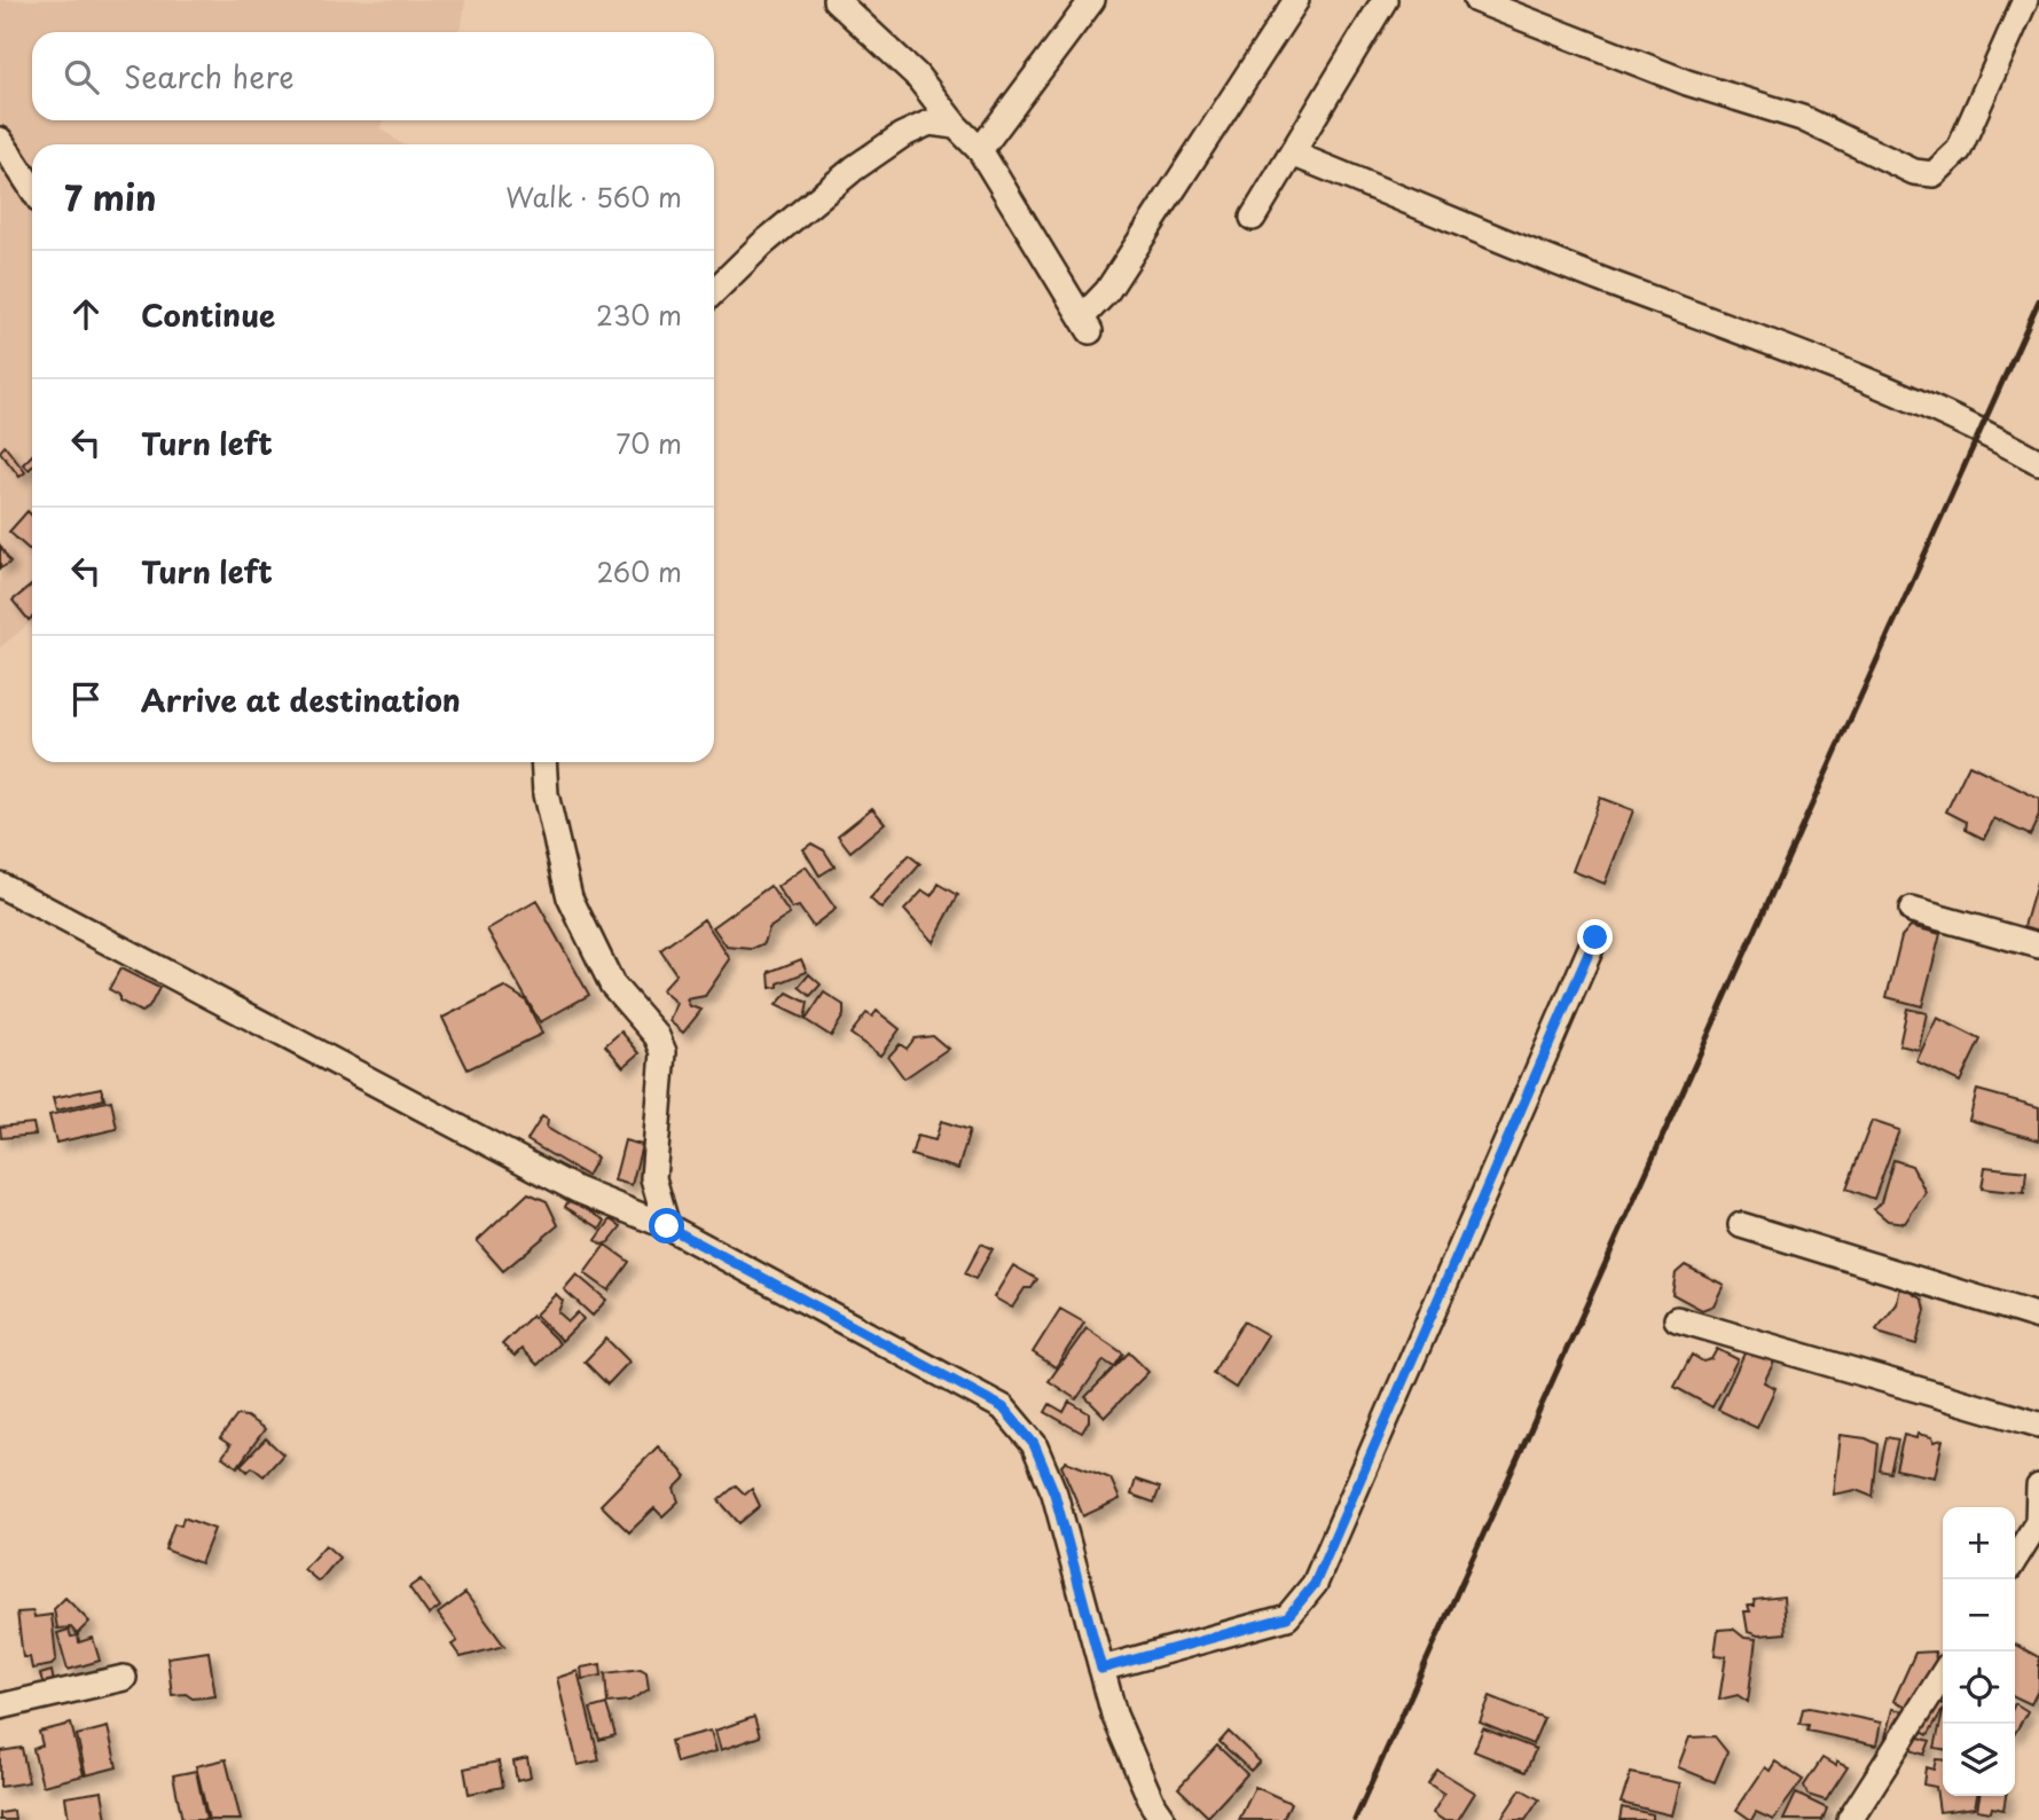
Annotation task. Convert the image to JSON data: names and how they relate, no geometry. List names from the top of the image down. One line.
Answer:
{"page":{"search":"Search here","heading":["7 min","Walk · 560 m"],"list":[["Continue","230 m"],["Turn left","70 m"],["Turn left","260 m"],"Arrive at destination"],"map_buttons":["+","−"]}}
